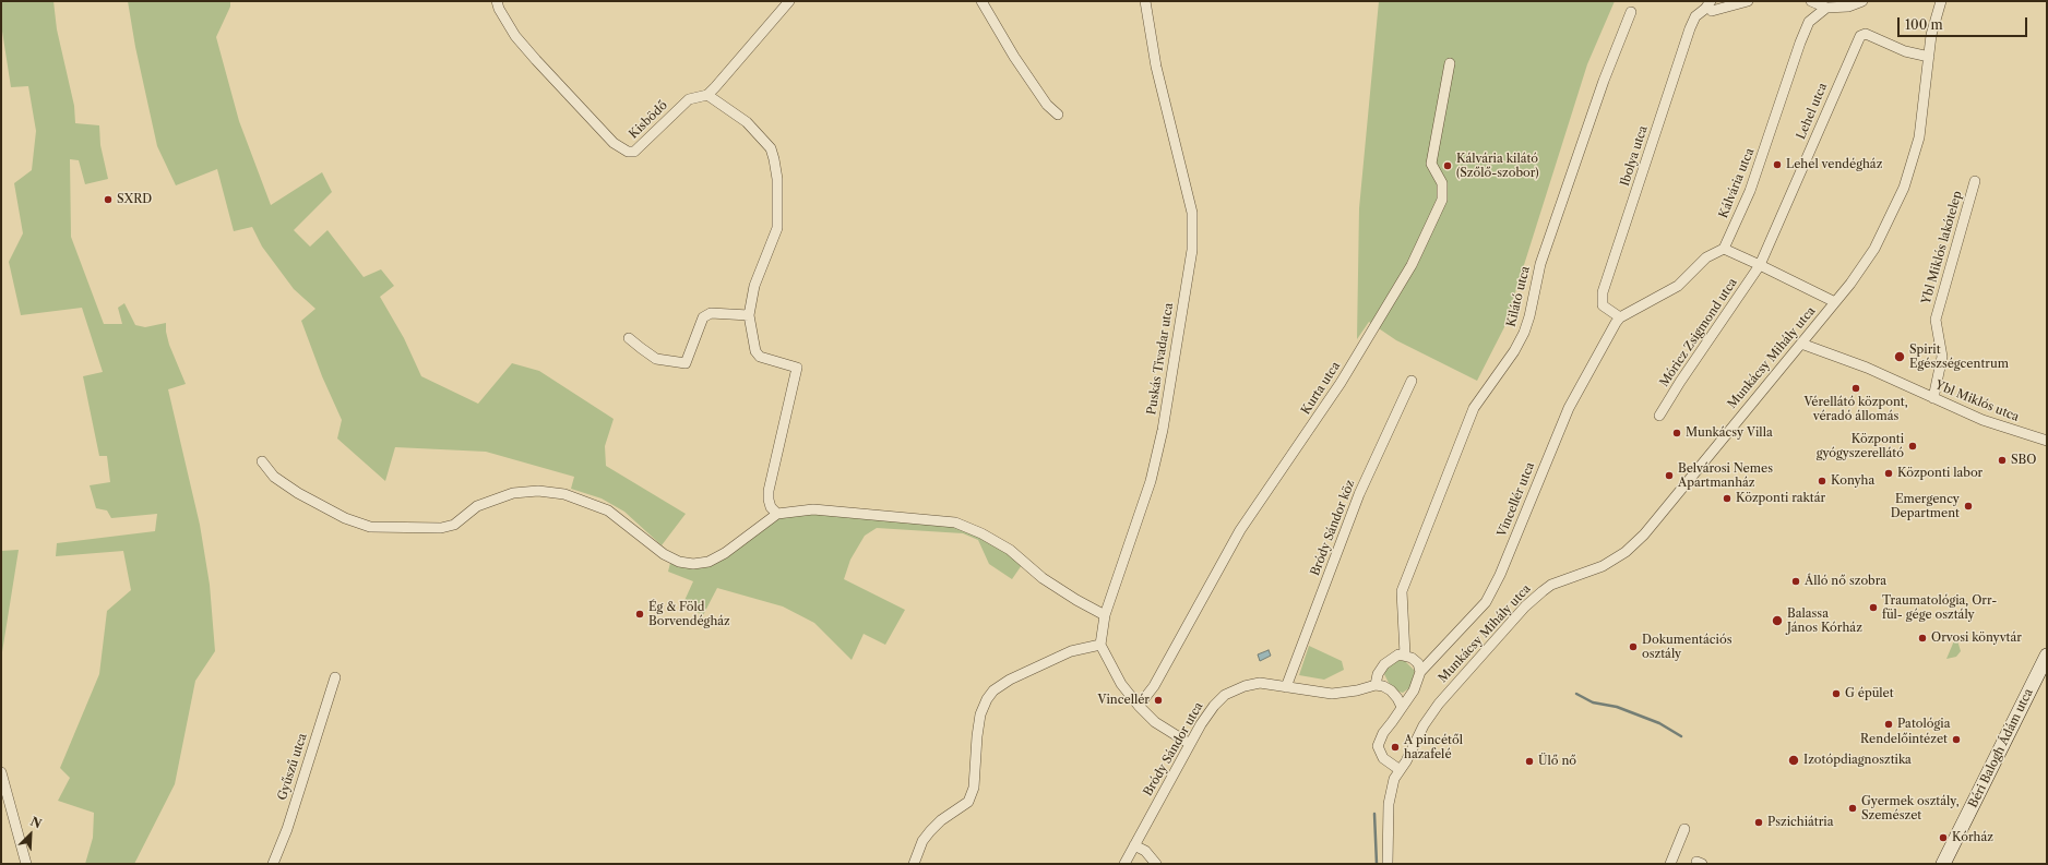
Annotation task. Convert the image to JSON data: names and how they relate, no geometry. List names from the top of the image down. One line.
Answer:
{"streets":{"street":["Lehel utca","Kisbödő","Ibolya utca","Kálvária utca","Ybl Miklós lakótelep","Kilátó utca","Móricz Zsigmond utca","Munkácsy Mihály utca","Puskás Tivadar utca","Kurta utca","Ybl Miklós utca","Vincellér utca","Bródy Sándor köz","Béri Balogh Ádám utca","Bródy Sándor utca","Gyűszű utca"]},"crossings":[["Lehel utca","Móricz Zsigmond utca"],["Lehel utca","Munkácsy Mihály utca"],["Ibolya utca","Vincellér utca"],["Ybl Miklós lakótelep","Ybl Miklós utca"],["Munkácsy Mihály utca","Ybl Miklós utca"],["Bródy Sándor köz","Bródy Sándor utca"]],"places":["Lehel vendégház","Kálvária kilátó (Szőlő-szobor)","SXRD","Spirit Egészségcentrum","Vérellátó központ, véradó állomás","Munkácsy Villa","Központi gyógyszerellátó","SBO","Központi labor","Belvárosi Nemes Apartmanház","Konyha","Központi raktár","Emergency Department","Álló nő szobra","Traumatológia, Orr- fül- gége osztály","Ég & Föld Borvendégház","Balassa János Kórház","Orvosi könyvtár","Dokumentációs osztály","G épület","Vincellér","Patológia","Rendelőintézet","A pincétől hazafelé","Izotópdiagnosztika","Ülő nő","Gyermek osztály, Szemészet","Pszichiátria","Kórház"],"scale_bar":"100 m","north":"top right"}
